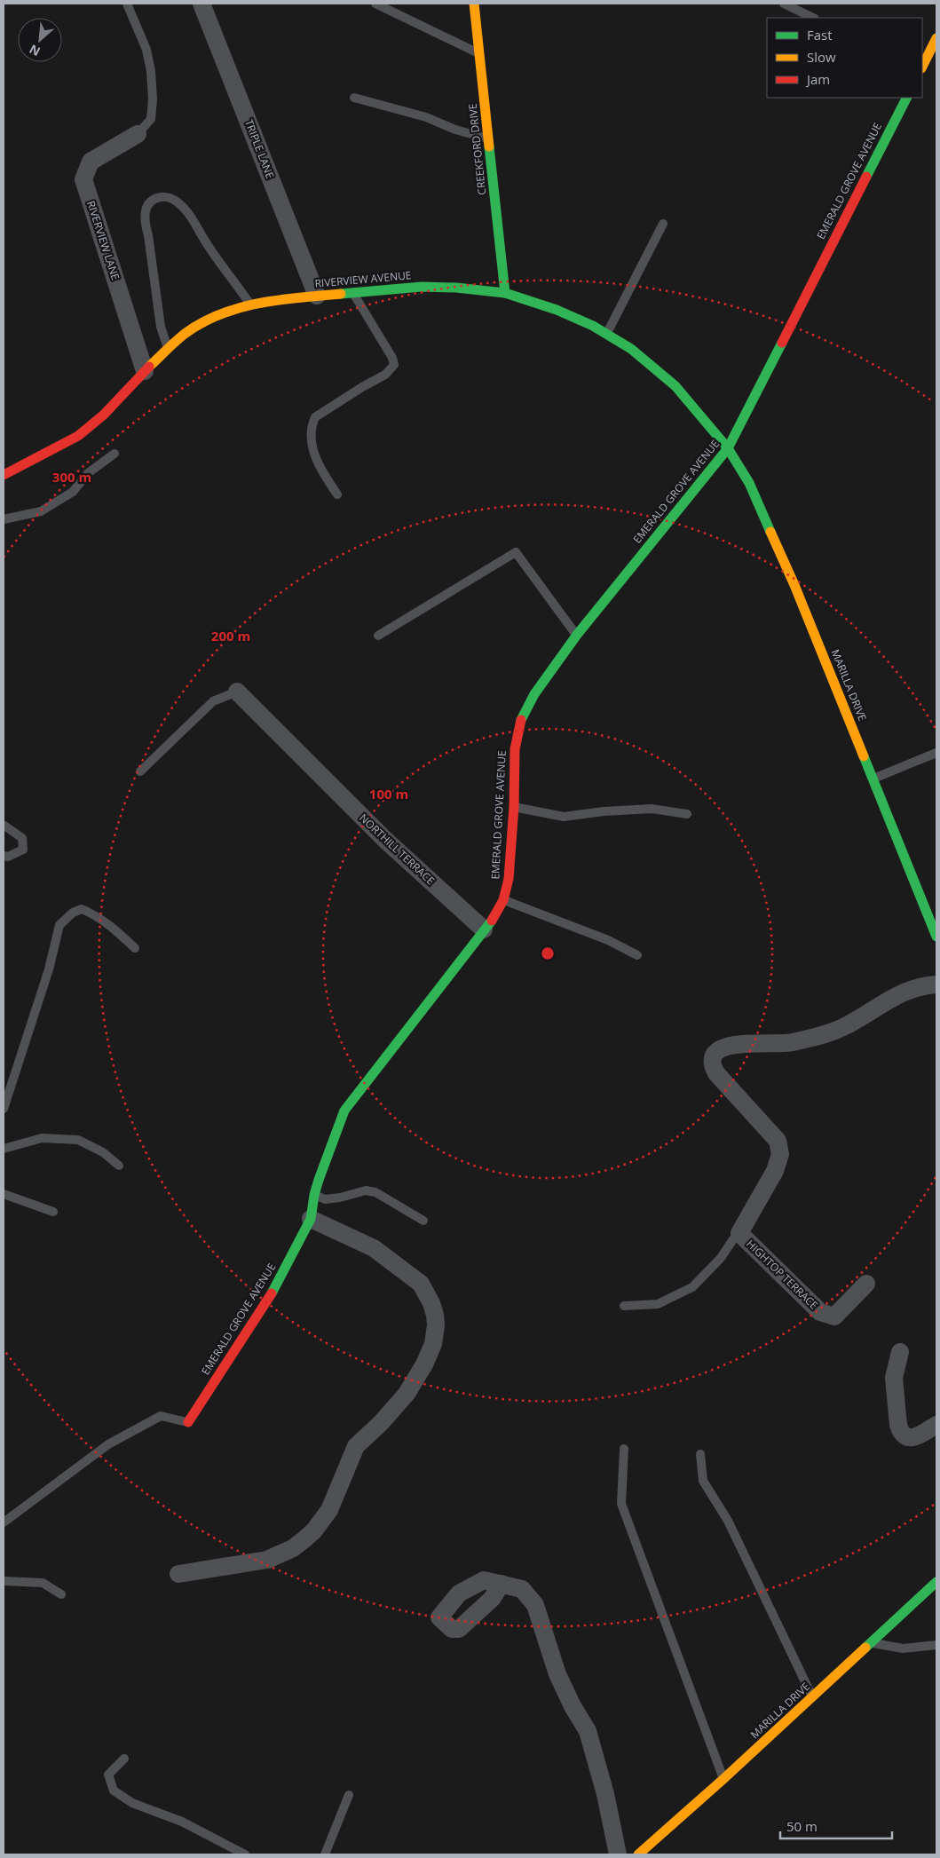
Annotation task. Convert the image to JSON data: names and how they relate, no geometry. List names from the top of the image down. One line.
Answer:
{"streets":{"street":["TRIPLE LANE","CREEKFORD DRIVE","EMERALD GROVE AVENUE","RIVERVIEW LANE","RIVERVIEW AVENUE","MARILLA DRIVE","NORTHILL TERRACE","HIGHTOP TERRACE"]},"crossings":[["TRIPLE LANE","RIVERVIEW AVENUE"],["CREEKFORD DRIVE","RIVERVIEW AVENUE"],["EMERALD GROVE AVENUE","RIVERVIEW AVENUE"],["EMERALD GROVE AVENUE","MARILLA DRIVE"],["EMERALD GROVE AVENUE","NORTHILL TERRACE"],["RIVERVIEW LANE","RIVERVIEW AVENUE"],["RIVERVIEW AVENUE","MARILLA DRIVE"]],"legend":["Fast","Slow","Jam"],"scale_bar":"50 m","north":"bottom left","rings":["300 m","200 m","100 m"]}
